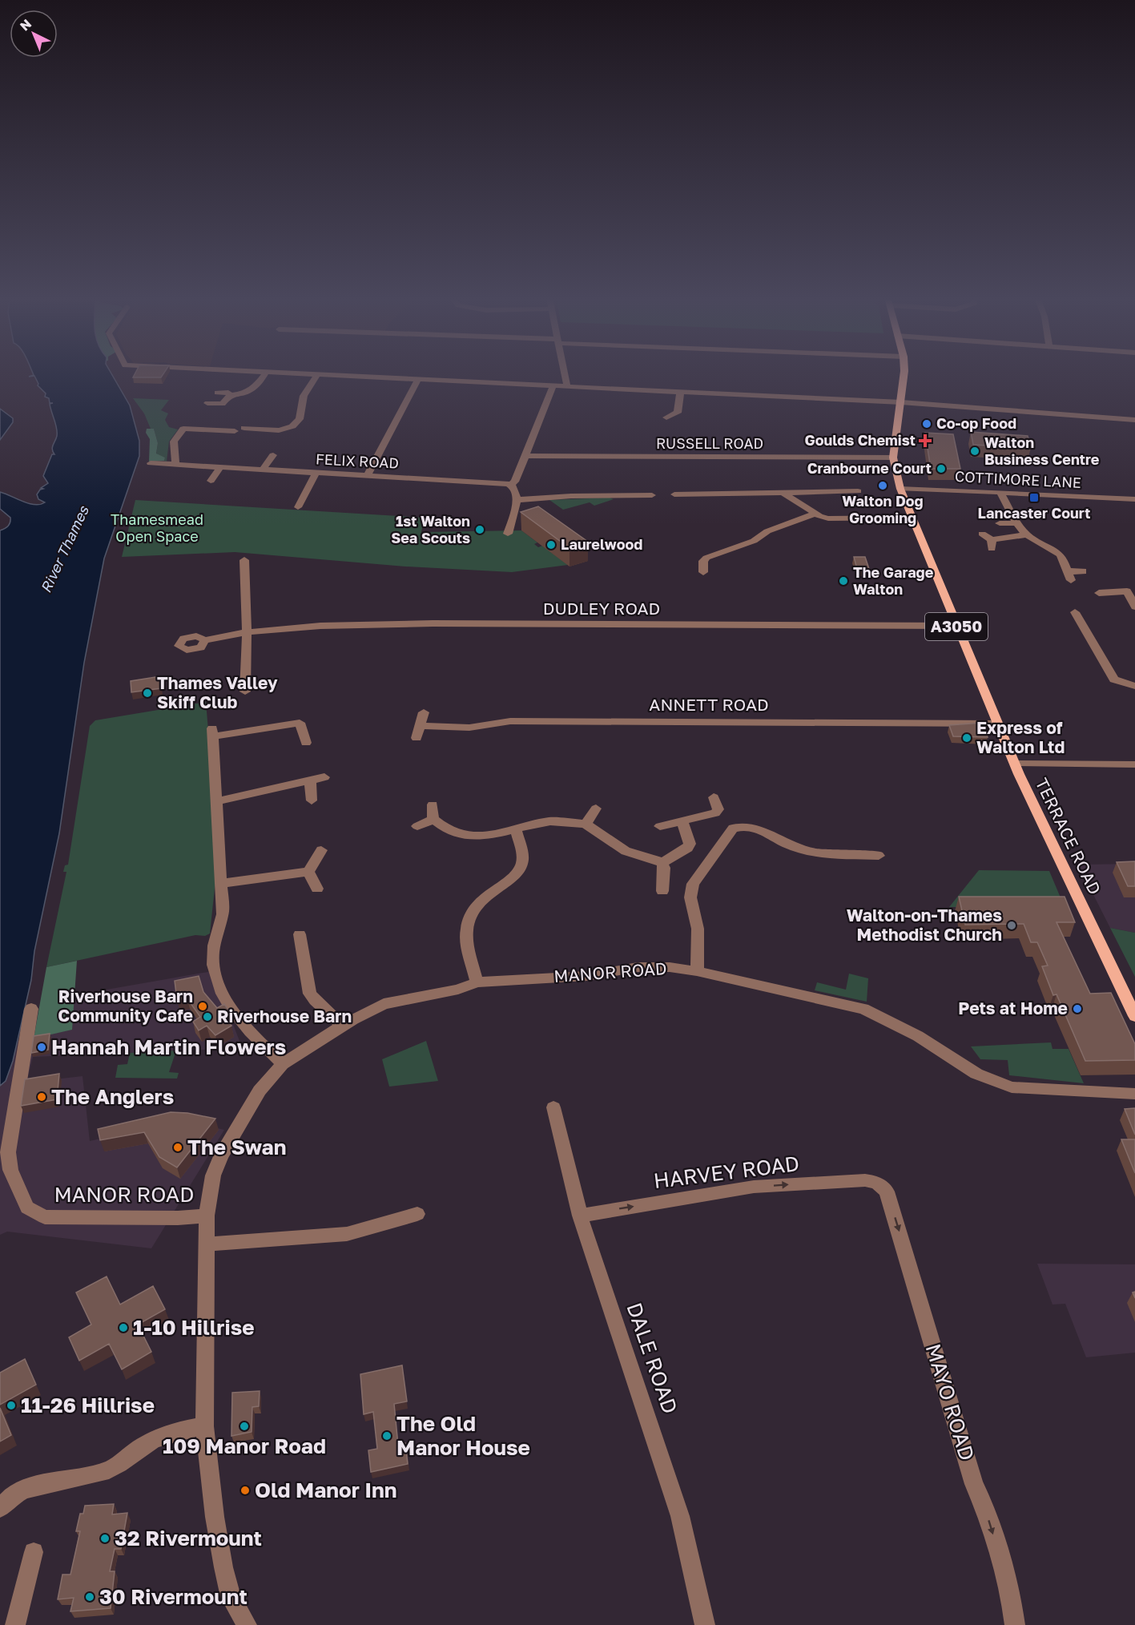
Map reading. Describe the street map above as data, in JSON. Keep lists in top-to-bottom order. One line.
{"streets":{"main road":["A3050","TERRACE ROAD"],"street":["RUSSELL ROAD","FELIX ROAD","COTTIMORE LANE","DUDLEY ROAD","ANNETT ROAD","MANOR ROAD","HARVEY ROAD","DALE ROAD","MAYO ROAD"]},"crossings":[["RUSSELL ROAD","TERRACE ROAD"],["COTTIMORE LANE","TERRACE ROAD"],["DUDLEY ROAD","TERRACE ROAD"],["ANNETT ROAD","TERRACE ROAD"],["HARVEY ROAD","DALE ROAD"],["HARVEY ROAD","MAYO ROAD"]],"one_way":["HARVEY ROAD","MAYO ROAD"],"water":["River Thames"],"parks":["Thamesmead Open Space"],"places":{"other":["Co-op Food","Walton Business Centre","Cranbourne Court","Walton Dog Grooming","1st Walton Sea Scouts","Laurelwood","The Garage Walton","Thames Valley Skiff Club","Express of Walton Ltd","Walton-on-Thames Methodist Church","Riverhouse Barn Community Cafe","Pets at Home","Riverhouse Barn","Hannah Martin Flowers","The Anglers","The Swan","1-10 Hillrise","11-26 Hillrise","109 Manor Road","The Old Manor House","Old Manor Inn","32 Rivermount","30 Rivermount"],"health":["Goulds Chemist"],"transit":["Lancaster Court"]},"north":"top left"}
